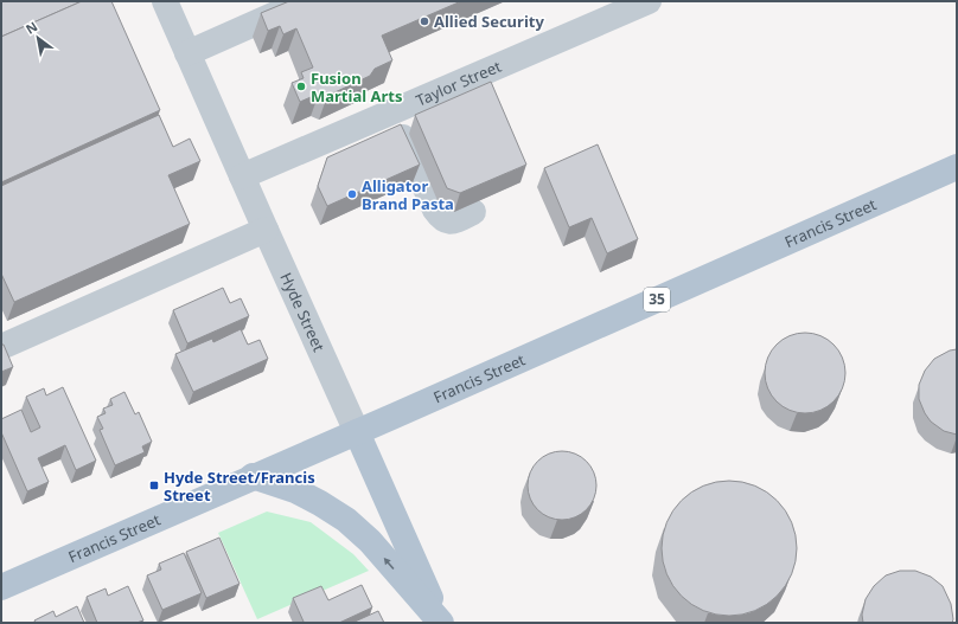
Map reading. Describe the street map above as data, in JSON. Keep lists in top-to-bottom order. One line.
{"streets":{"main road":["Francis Street","35","Hyde Street"],"street":["Taylor Street"]},"crossings":[["Taylor Street","Hyde Street"],["Francis Street","Hyde Street"]],"places":{"other":["Allied Security","Fusion Martial Arts","Alligator Brand Pasta"],"transit":["Hyde Street/Francis Street"]},"north":"top left"}
